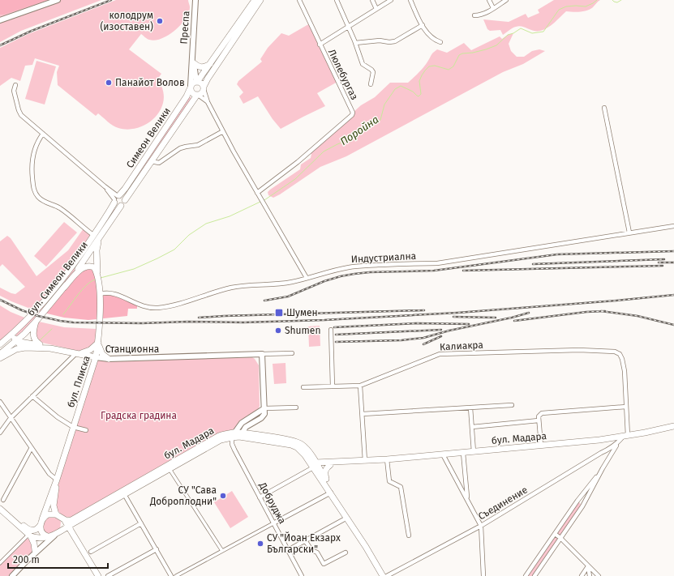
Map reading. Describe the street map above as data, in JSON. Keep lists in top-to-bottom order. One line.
{"streets":{"main road":["Симеон Велики","бул. Симеон Велики","Станционна","бул. Плиска","бул. Мадара"],"street":["Преспа","Люлебургаз","Индустриална","Калиакра","Добруджа","Съединение"]},"crossings":[["Преспа","Симеон Велики"],["Симеон Велики","бул. Симеон Велики"],["Индустриална","бул. Плиска"],["Станционна","бул. Плиска"],["бул. Плиска","бул. Мадара"],["бул. Мадара","Добруджа"],["бул. Мадара","Съединение"]],"water":["Поройна"],"parks":["Градска градина"],"places":{"other":["колодрум (изоставен)","Панайот Волов","Shumen","СУ \"Сава Доброплодни\"","СУ \"Йоан Екзарх Български\""],"transit":["Шумен"]},"scale_bar":"200 m"}
